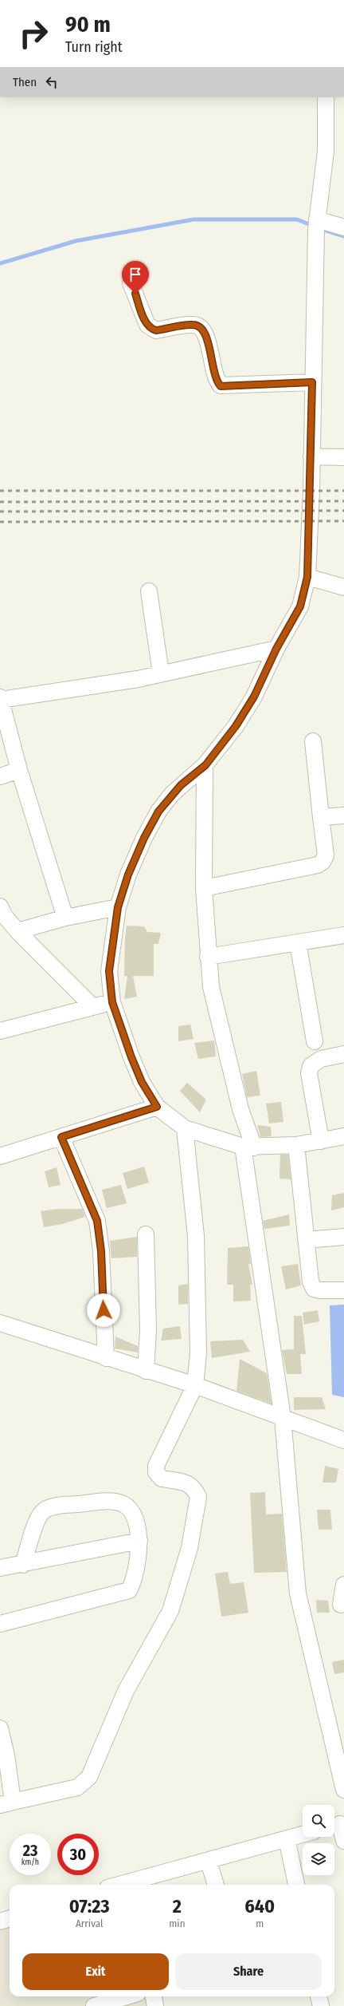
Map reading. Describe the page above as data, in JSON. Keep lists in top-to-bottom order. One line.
{"page":{"turn":["90 m","Turn right"],"then":"Then","speed":"23 km/h","limit":"30","eta":["07:23","Arrival","2","min","640","m"],"buttons":["Exit","Share"]}}
